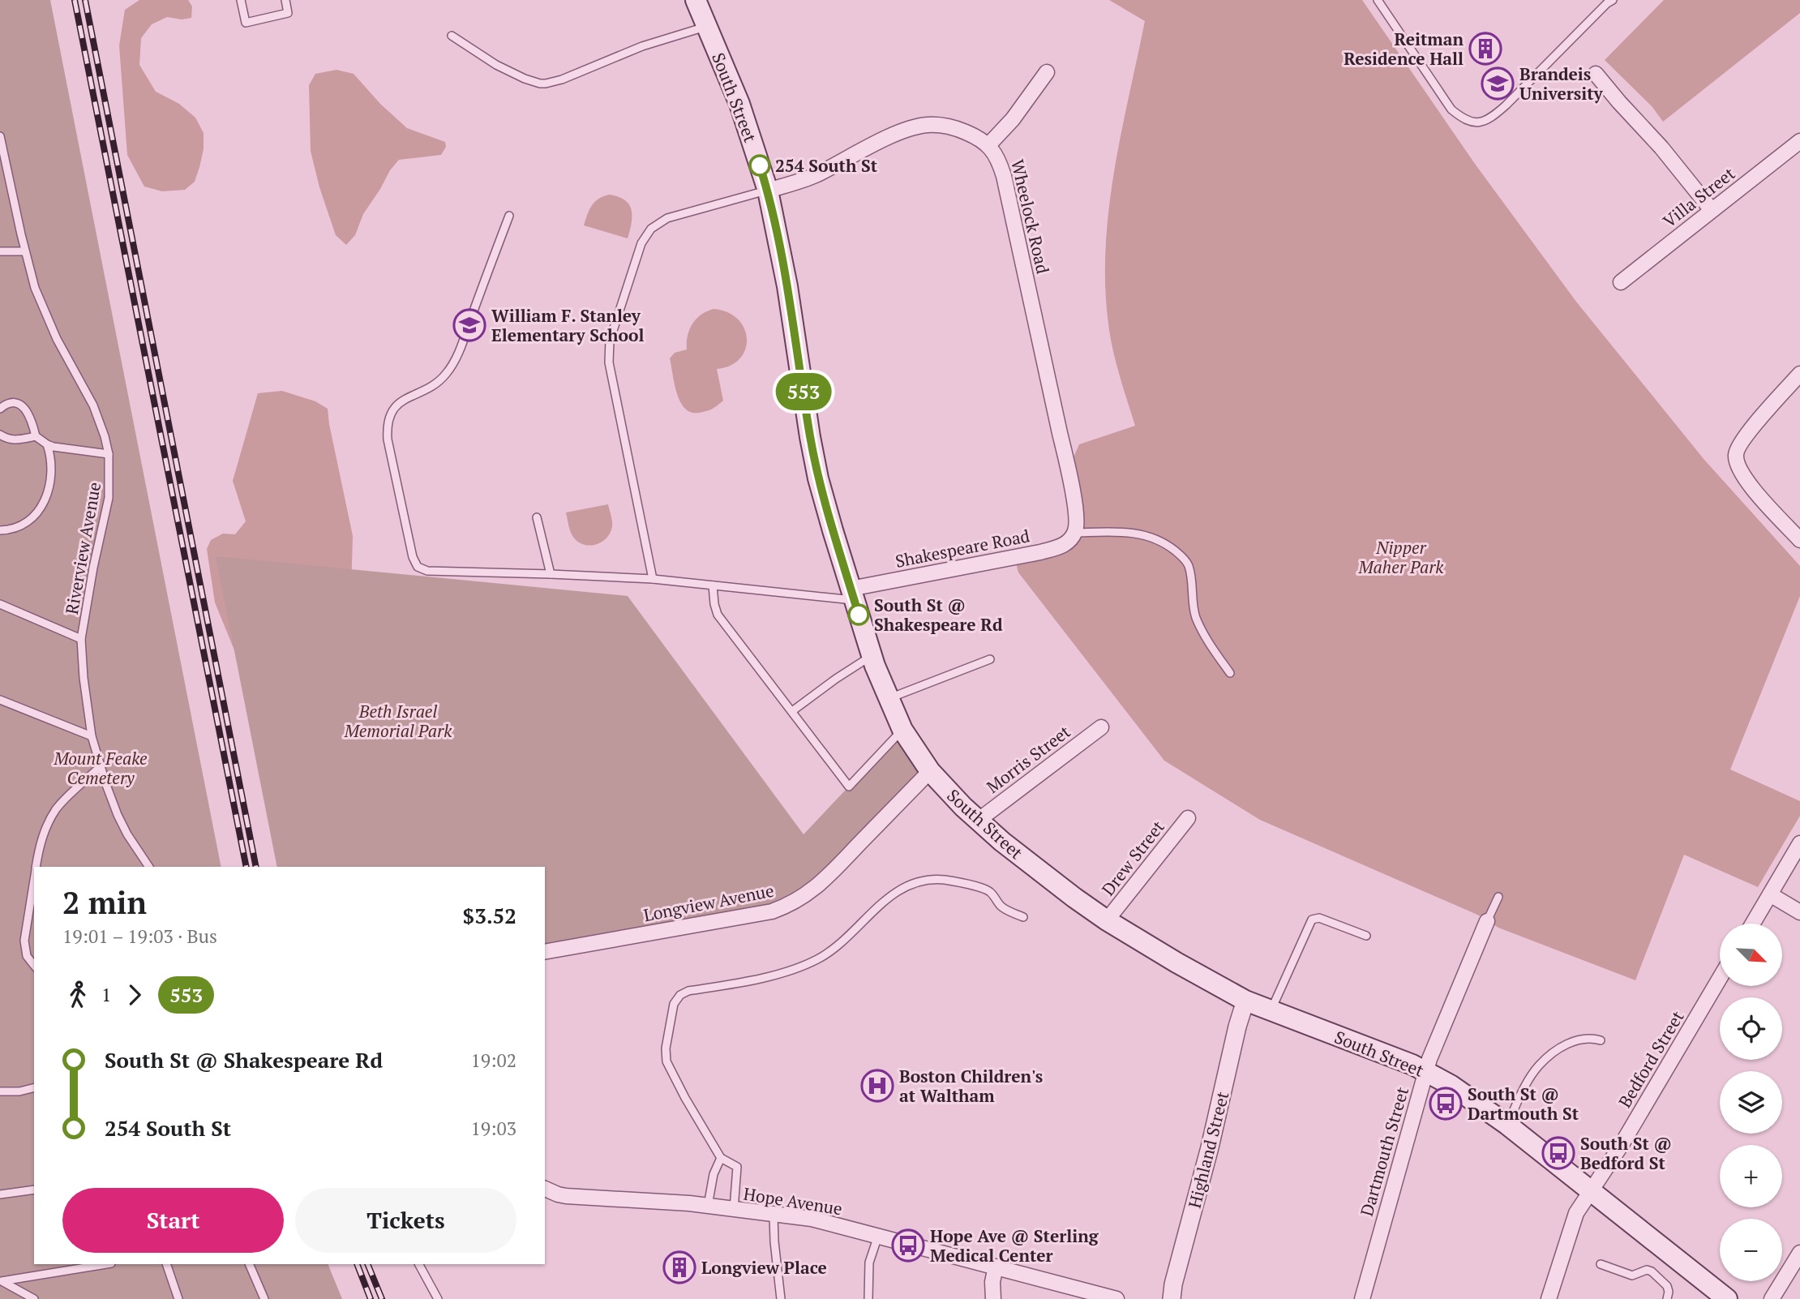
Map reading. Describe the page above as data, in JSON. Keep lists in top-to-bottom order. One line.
{"streets":{"main road":["South Street"],"street":["Villa Street","Wheelock Road","Shakespeare Road","Morris Street","Drew Street","Longview Avenue","Bedford Street","Highland Street","Dartmouth Street","Hope Avenue"],"lane":["Riverview Avenue"]},"crossings":[["South Street","Wheelock Road"],["South Street","Shakespeare Road"],["South Street","Morris Street"],["South Street","Drew Street"],["South Street","Longview Avenue"],["South Street","Bedford Street"],["South Street","Highland Street"],["South Street","Dartmouth Street"],["Wheelock Road","Shakespeare Road"]],"parks":["Nipper Maher Park","Beth Israel Memorial Park","Mount Feake Cemetery"],"places":{"building":["Reitman Residence Hall","Longview Place"],"school or university":["Brandeis University","William F. Stanley Elementary School"],"other":["254 South St","South St @ Shakespeare Rd"],"hospital":["Boston Children's at Waltham"],"bus stop":["South St @ Dartmouth St","South St @ Bedford St","Hope Ave @ Sterling Medical Center"]},"lines":["bus line 553"],"north":"bottom right","page":{"on_map":"553","heading":["2 min","19:01 – 19:03 · Bus","$3.52"],"map_buttons":["+","−"],"legs":["1","553"],"list":[{"name":"South St @ Shakespeare Rd","value":"19:02"},{"name":"254 South St","value":"19:03"}],"buttons":["Start","Tickets"]}}
